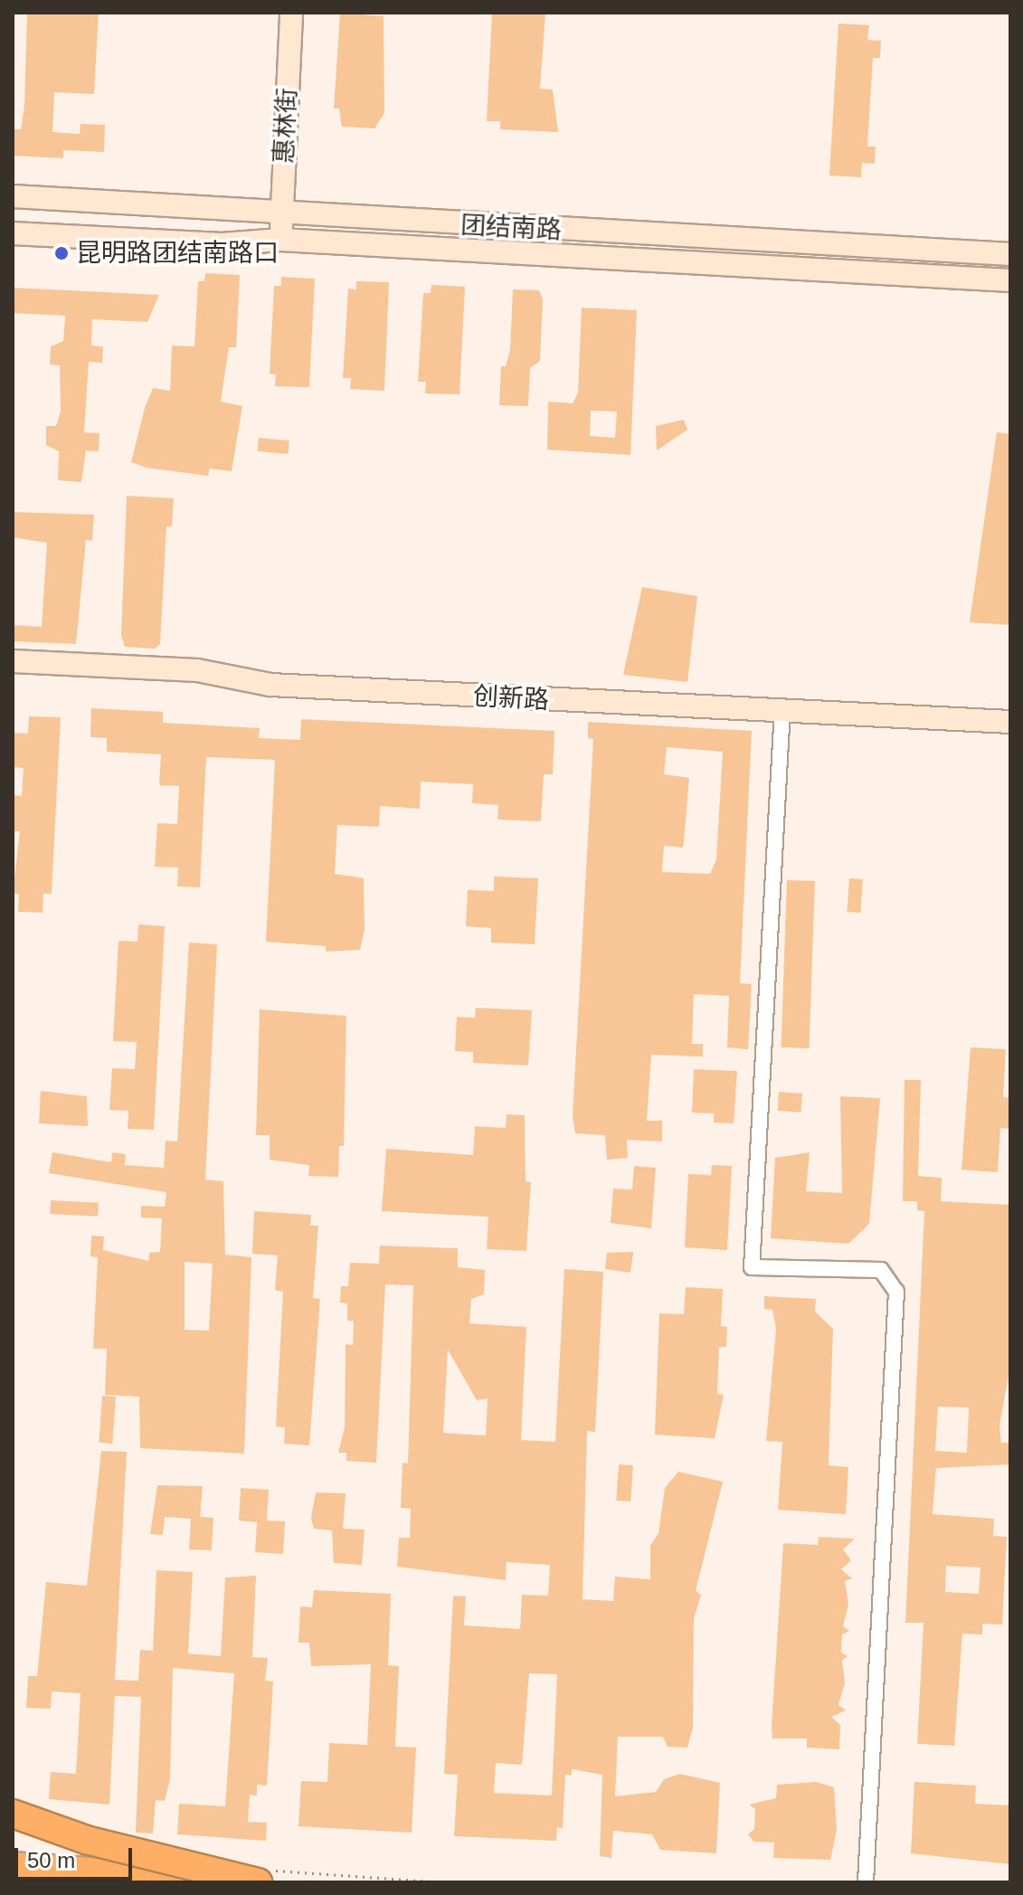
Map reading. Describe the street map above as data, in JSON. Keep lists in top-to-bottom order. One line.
{"streets":{"main road":["惠林街","团结南路","创新路"]},"crossings":[["惠林街","团结南路"]],"places":["昆明路团结南路口"],"scale_bar":"50 m"}
